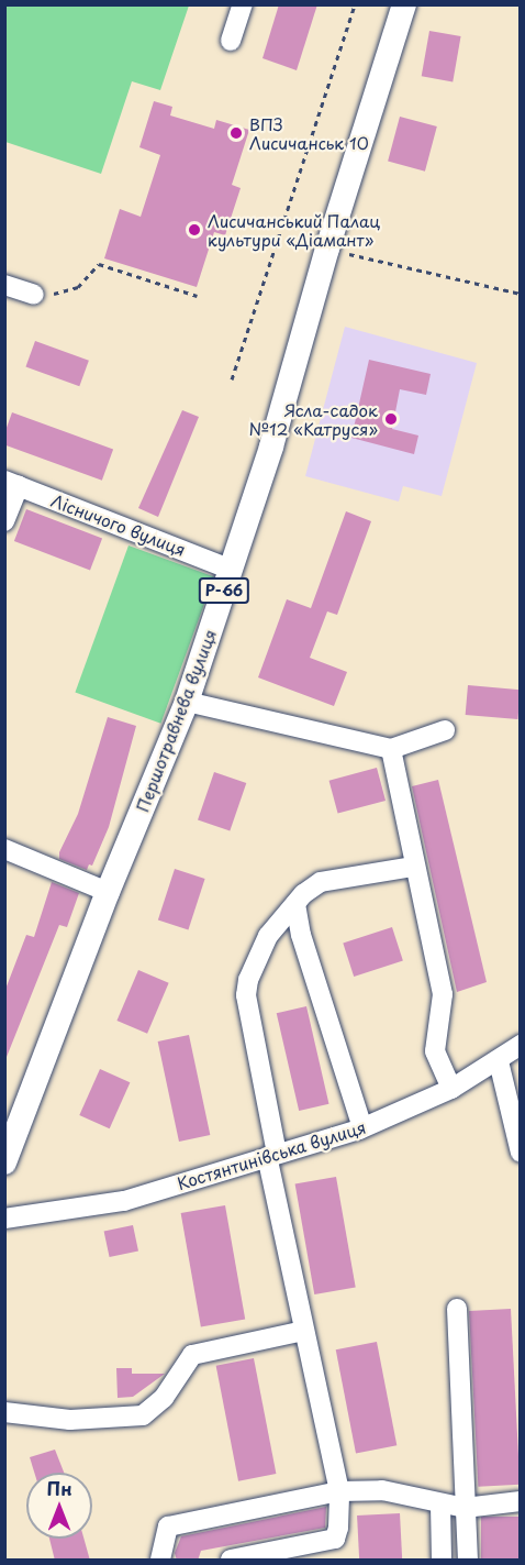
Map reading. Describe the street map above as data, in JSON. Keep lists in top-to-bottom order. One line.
{"streets":{"main road":["Р-66","Першотравнева вулиця"],"street":["Лісничого вулиця","Костянтинівська вулиця"]},"crossings":[["Лісничого вулиця","Першотравнева вулиця"]],"places":["ВПЗ Лисичанськ 10","Лисичанський Палац культури «Діамант»","Ясла-садок №12 «Катруся»"],"north":"top"}
